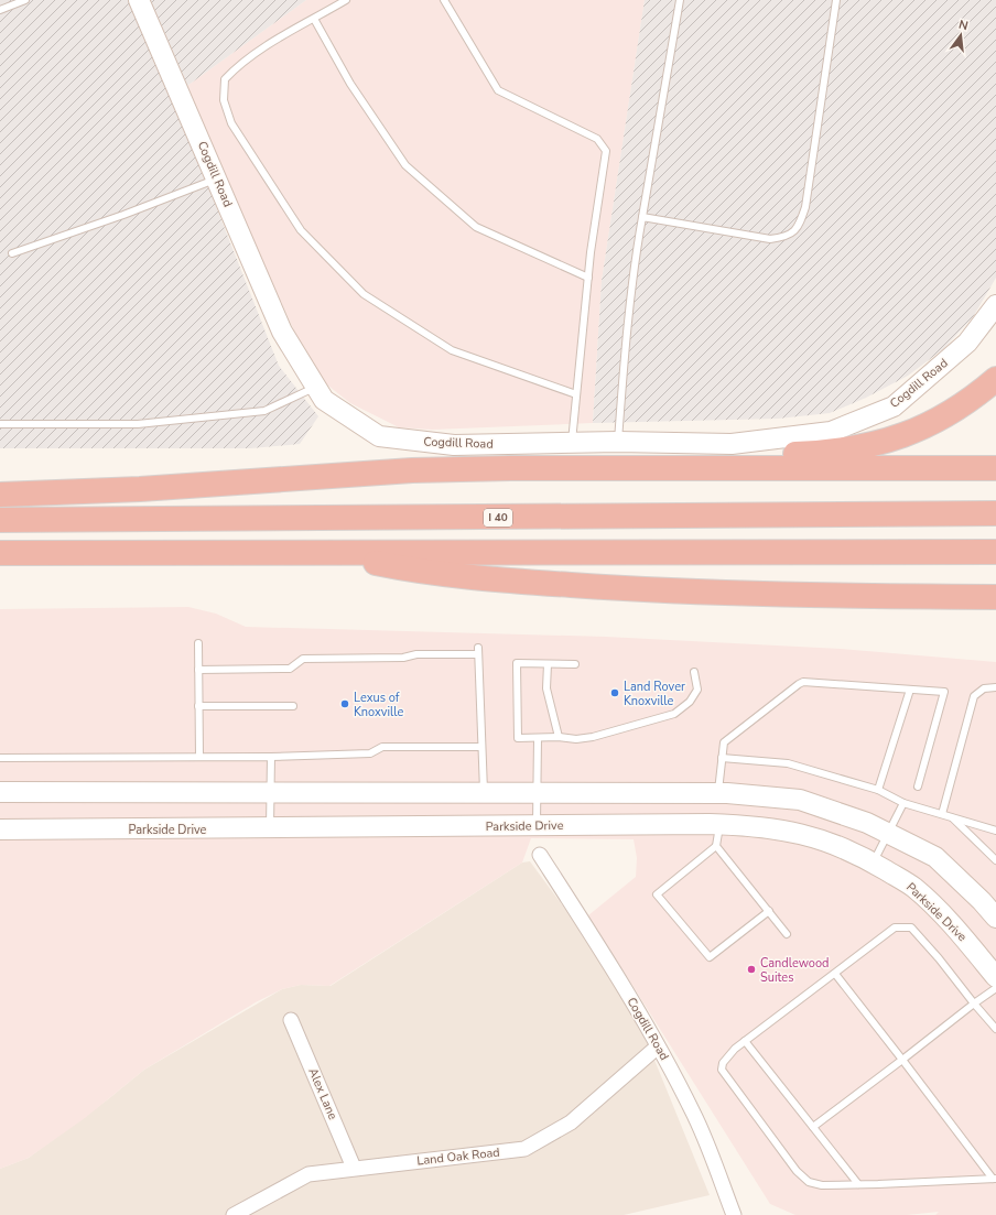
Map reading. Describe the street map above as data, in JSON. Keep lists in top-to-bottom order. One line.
{"streets":{"highway":["I 40"],"street":["Cogdill Road","Parkside Drive","Alex Lane","Land Oak Road"]},"crossings":[["Cogdill Road","Land Oak Road"],["Alex Lane","Land Oak Road"]],"places":["Land Rover Knoxville","Lexus of Knoxville","Candlewood Suites"],"north":"top"}
